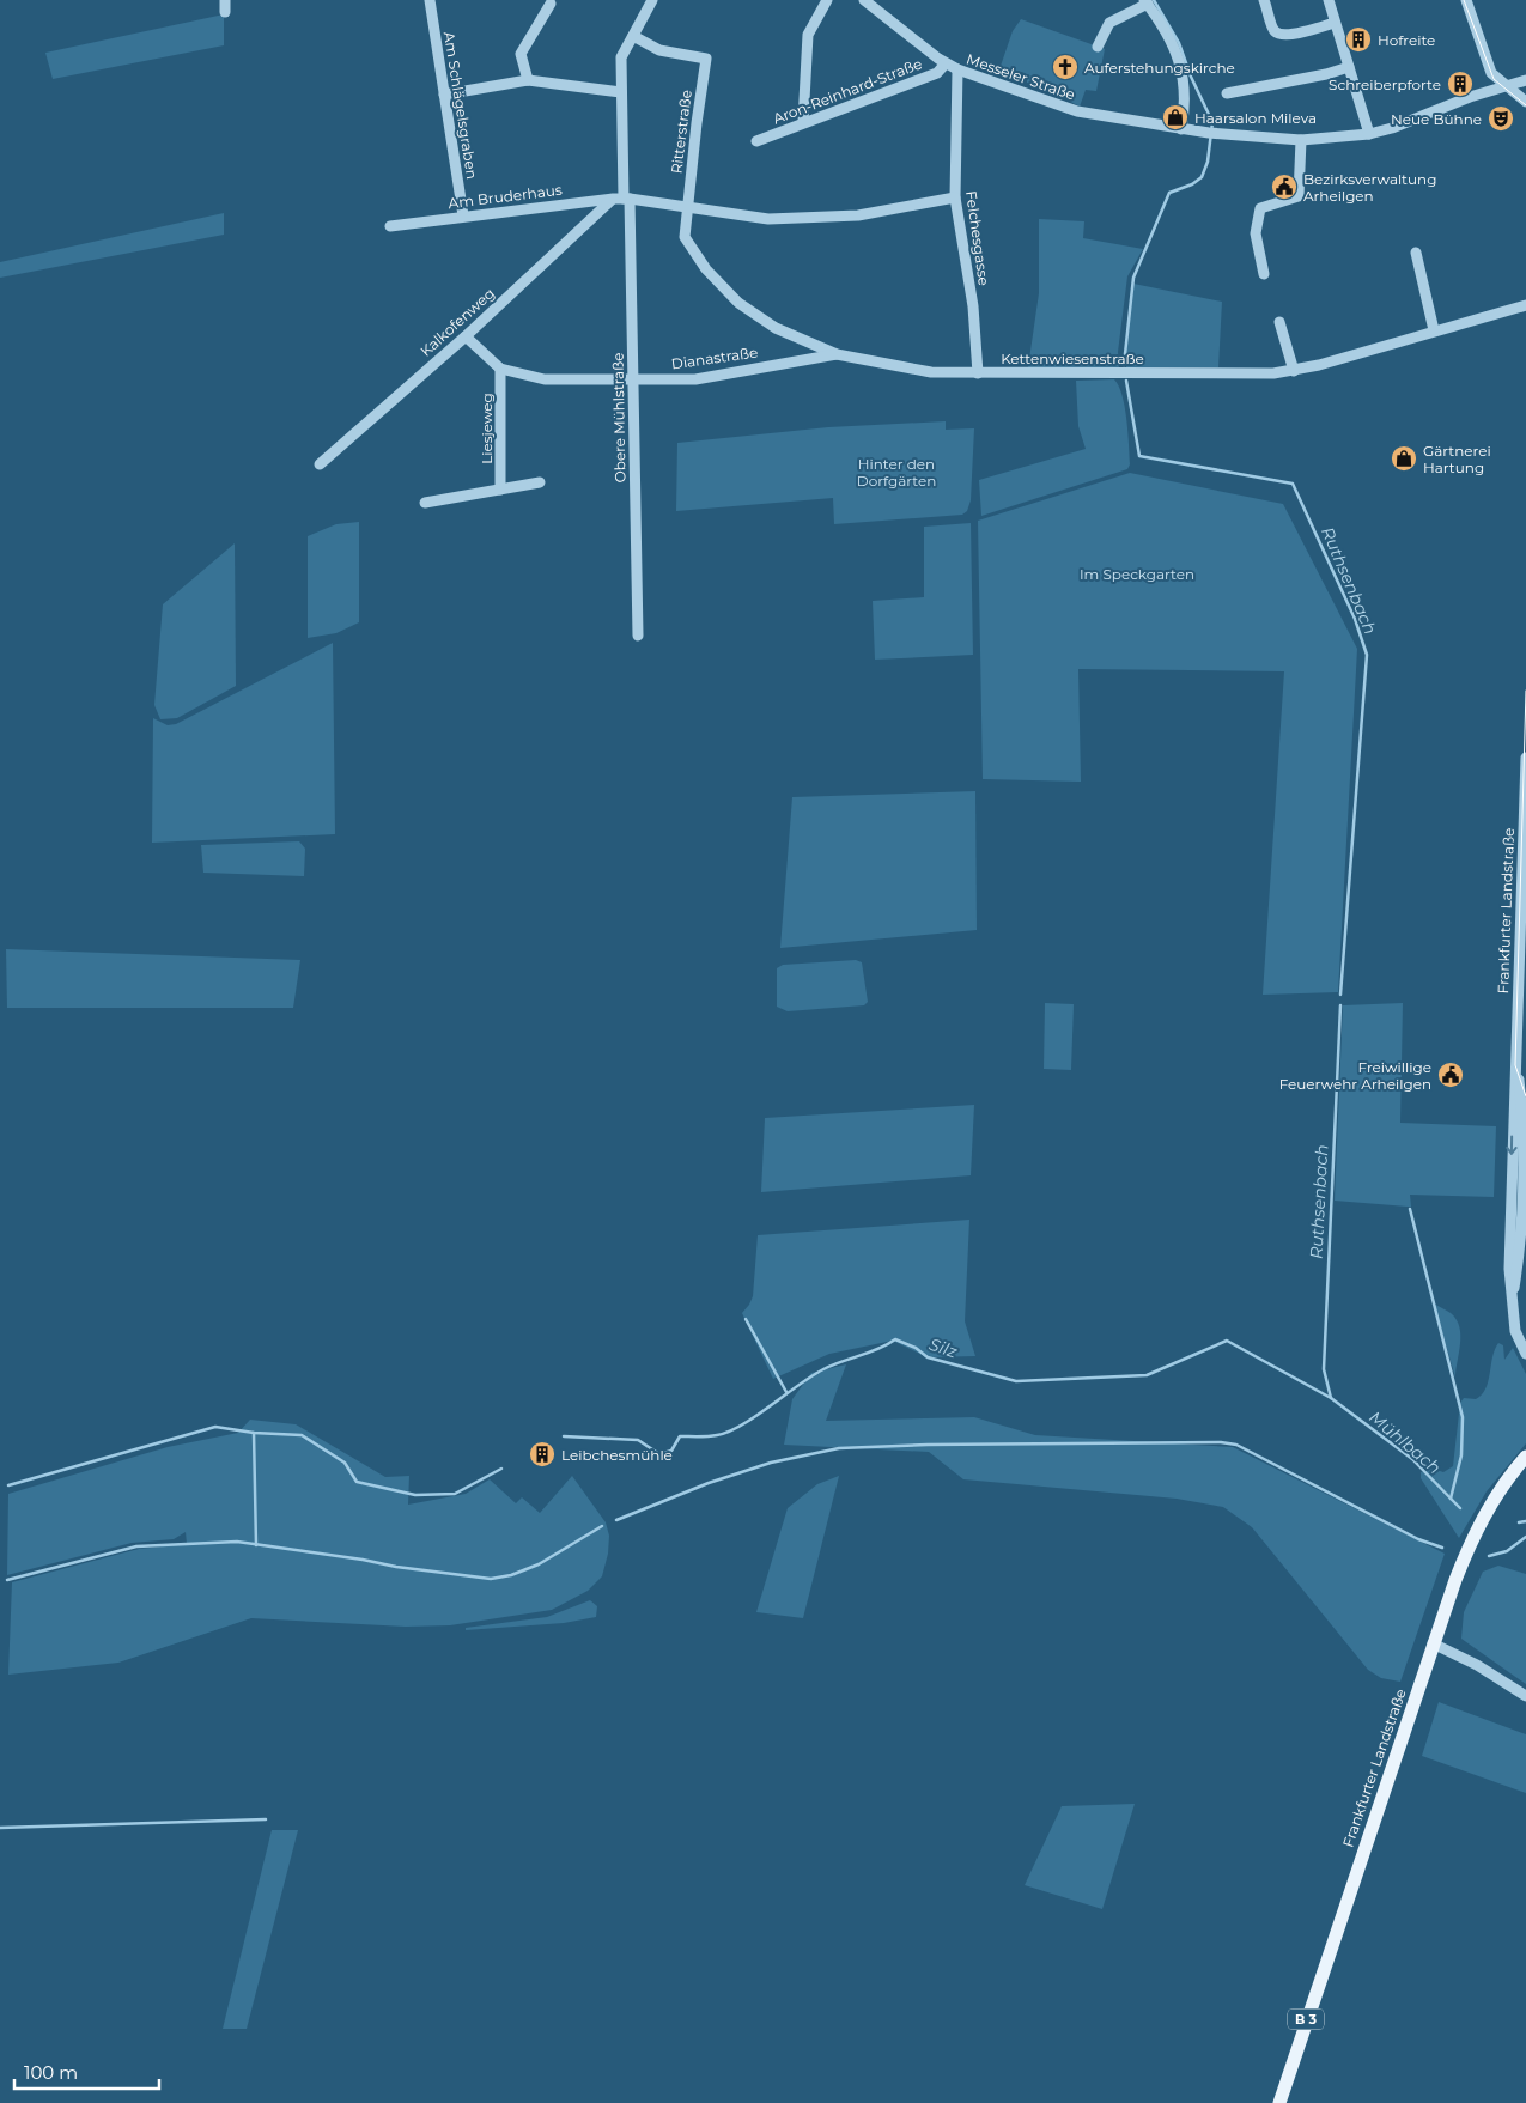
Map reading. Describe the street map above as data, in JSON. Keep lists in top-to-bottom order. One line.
{"streets":{"main road":["Frankfurter Landstraße","B 3"],"street":["Messeler Straße","Aron-Reinhard-Straße","Am Schlägelsgraben","Ritterstraße","Am Bruderhaus","Felchesgasse","Kalkofenweg","Dianastraße","Kettenwiesenstraße","Obere Mühlstraße","Liesjeweg"]},"crossings":[["Messeler Straße","Aron-Reinhard-Straße"],["Messeler Straße","Felchesgasse"],["Am Schlägelsgraben","Am Bruderhaus"],["Ritterstraße","Am Bruderhaus"],["Ritterstraße","Kettenwiesenstraße"],["Ritterstraße","Obere Mühlstraße"],["Am Bruderhaus","Felchesgasse"],["Am Bruderhaus","Kalkofenweg"],["Am Bruderhaus","Kettenwiesenstraße"],["Am Bruderhaus","Obere Mühlstraße"],["Felchesgasse","Kettenwiesenstraße"],["Kalkofenweg","Dianastraße"],["Kalkofenweg","Obere Mühlstraße"],["Dianastraße","Kettenwiesenstraße"],["Dianastraße","Obere Mühlstraße"],["Dianastraße","Liesjeweg"]],"water":["Ruthsenbach","Silz","Mühlbach"],"parks":["Hinter den Dorfgärten","Im Speckgarten"],"places":{"building":["Hofreite","Schreiberpforte","Leibchesmühle"],"church":["Auferstehungskirche"],"shop":["Haarsalon Mileva","Gärtnerei Hartung"],"theatre":["Neue Bühne"],"public building":["Bezirksverwaltung Arheilgen","Freiwillige Feuerwehr Arheilgen"]},"scale_bar":"100 m"}
